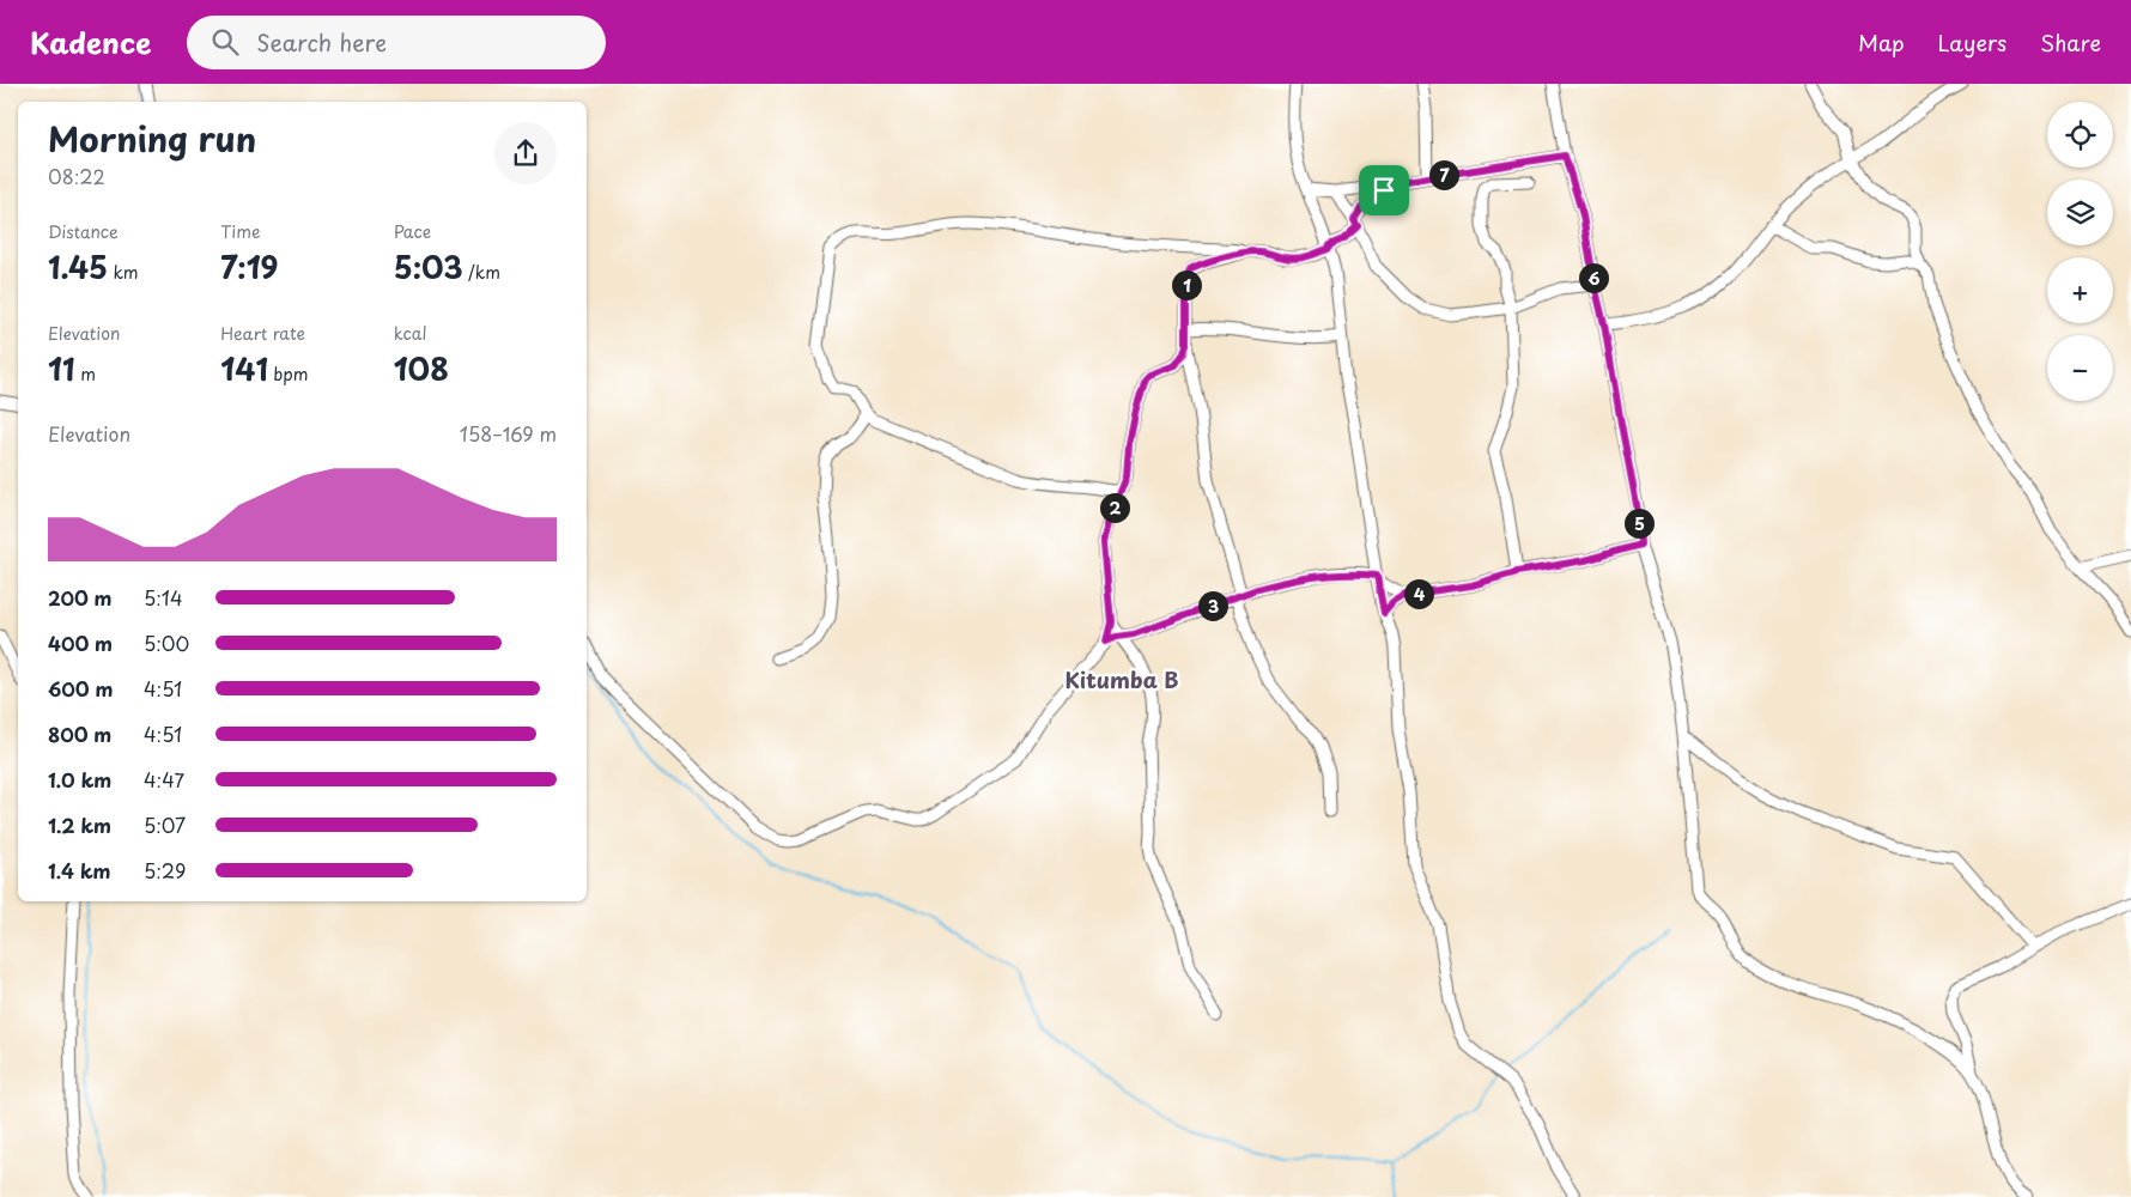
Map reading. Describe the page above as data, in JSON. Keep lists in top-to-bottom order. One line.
{"districts":["Kitumba B"],"page":{"header":"Kadence","search":"Search here","nav":["Map","Layers","Share"],"map_buttons":["+","−"],"heading":["Morning run","08:22"],"pins":["7","6","1","2","5","4","3"],"stats":[["Distance","1.45 km"],["Time","7:19"],["Pace","5:03 /km"],["Elevation","11 m"],["Heart rate","141 bpm"],["kcal","108"]],"chart":["Elevation","158–169 m"],"list":[{"name":"200 m","note":"5:14"},{"name":"400 m","note":"5:00"},{"name":"600 m","note":"4:51"},{"name":"800 m","note":"4:51"},{"name":"1.0 km","note":"4:47"},{"name":"1.2 km","note":"5:07"},{"name":"1.4 km","note":"5:29"}]}}
